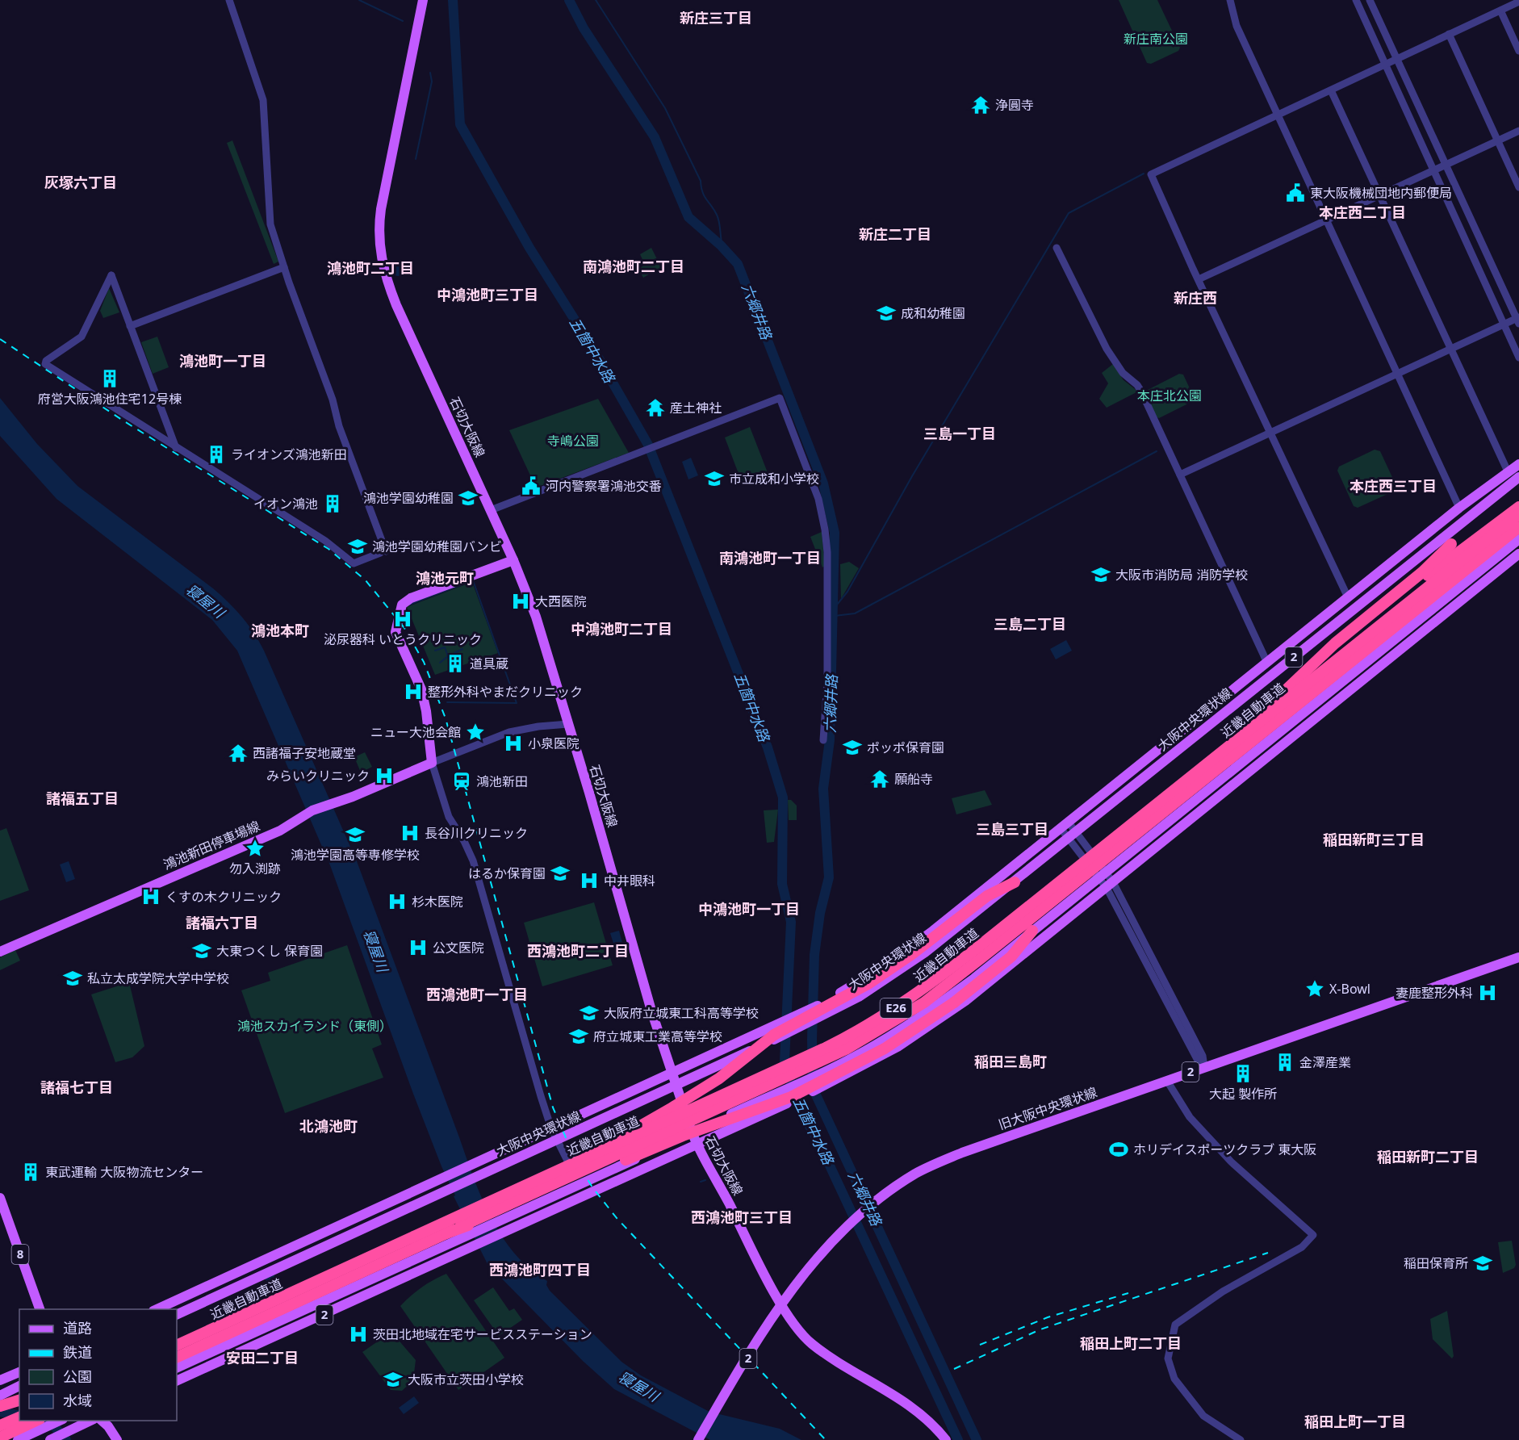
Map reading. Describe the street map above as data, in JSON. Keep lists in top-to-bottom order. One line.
{"streets":{"highway":["近畿自動車道","E26"],"main road":["石切大阪線","2","大阪中央環状線","鴻池新田停車場線","旧大阪中央環状線","8"]},"crossings":[["石切大阪線","2"],["石切大阪線","大阪中央環状線"],["石切大阪線","旧大阪中央環状線"]],"districts":["新庄三丁目","灰塚六丁目","本庄西二丁目","新庄二丁目","南鴻池町二丁目","鴻池町二丁目","中鴻池町三丁目","新庄西","鴻池町一丁目","三島一丁目","本庄西三丁目","南鴻池町一丁目","鴻池元町","三島二丁目","中鴻池町二丁目","鴻池本町","諸福五丁目","三島三丁目","稲田新町三丁目","中鴻池町一丁目","諸福六丁目","西鴻池町二丁目","西鴻池町一丁目","稲田三島町","諸福七丁目","北鴻池町","稲田新町二丁目","西鴻池町三丁目","西鴻池町四丁目","稲田上町二丁目","安田二丁目","稲田上町一丁目"],"water":["六郷井路","五箇中水路","寝屋川"],"parks":["新庄南公園","本庄北公園","寺嶋公園","鴻池スカイランド（東側）"],"places":{"temple":["浄圓寺","産土神社","西諸福子安地蔵堂","願船寺"],"public building":["東大阪機械団地内郵便局","河内警察署鴻池交番"],"school or university":["成和幼稚園","市立成和小学校","鴻池学園幼稚園","鴻池学園幼稚園バンビ","大阪市消防局 消防学校","ポッポ保育園","鴻池学園高等専修学校","はるか保育園","大東つくし 保育園","私立太成学院大学中学校","大阪府立城東工科高等学校","府立城東工業高等学校","稲田保育所","大阪市立茨田小学校"],"building":["府営大阪鴻池住宅12号棟","ライオンズ鴻池新田","イオン鴻池","道具蔵","金澤産業","大起 製作所","東武運輸 大阪物流センター"],"hospital":["大西医院","泌尿器科 いとうクリニック","整形外科やまだクリニック","小泉医院","みらいクリニック","長谷川クリニック","中井眼科","くすの木クリニック","杉木医院","公文医院","妻鹿整形外科","茨田北地域在宅サービスステーション"],"place":["ニュー大池会館","勿入渕跡","X-Bowl"],"station":["鴻池新田"],"sports":["ホリデイスポーツクラブ 東大阪"]},"legend":["道路","鉄道","公園","水域"]}
